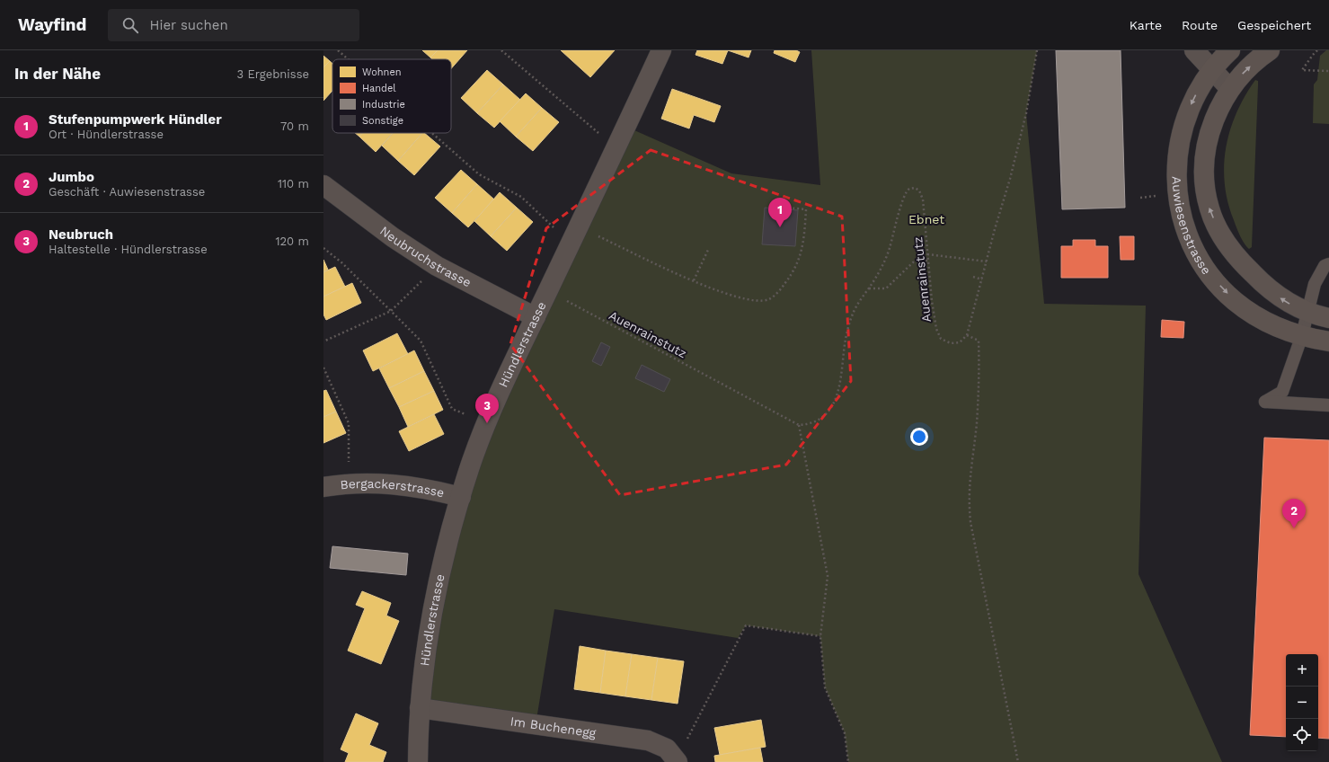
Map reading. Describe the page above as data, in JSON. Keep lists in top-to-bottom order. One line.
{"streets":{"main road":["Auwiesenstrasse"],"street":["Neubruchstrasse","Hündlerstrasse","Bergackerstrasse","Im Buchenegg"],"path":["Auenrainstutz"]},"crossings":[["Neubruchstrasse","Hündlerstrasse"],["Hündlerstrasse","Bergackerstrasse"],["Hündlerstrasse","Im Buchenegg"]],"parks":["Ebnet"],"legend":["Wohnen","Handel","Industrie","Sonstige"],"page":{"header":"Wayfind","search":"Hier suchen","nav":["Karte","Route","Gespeichert"],"heading":["In der Nähe","3 Ergebnisse"],"list":[{"mark":"1","name":"Stufenpumpwerk Hündler","note":"Ort · Hündlerstrasse","value":"70 m"},{"mark":"2","name":"Jumbo","note":"Geschäft · Auwiesenstrasse","value":"110 m"},{"mark":"3","name":"Neubruch","note":"Haltestelle · Hündlerstrasse","value":"120 m"}],"pins":["1","3","2"],"map_buttons":["+","−"]}}
